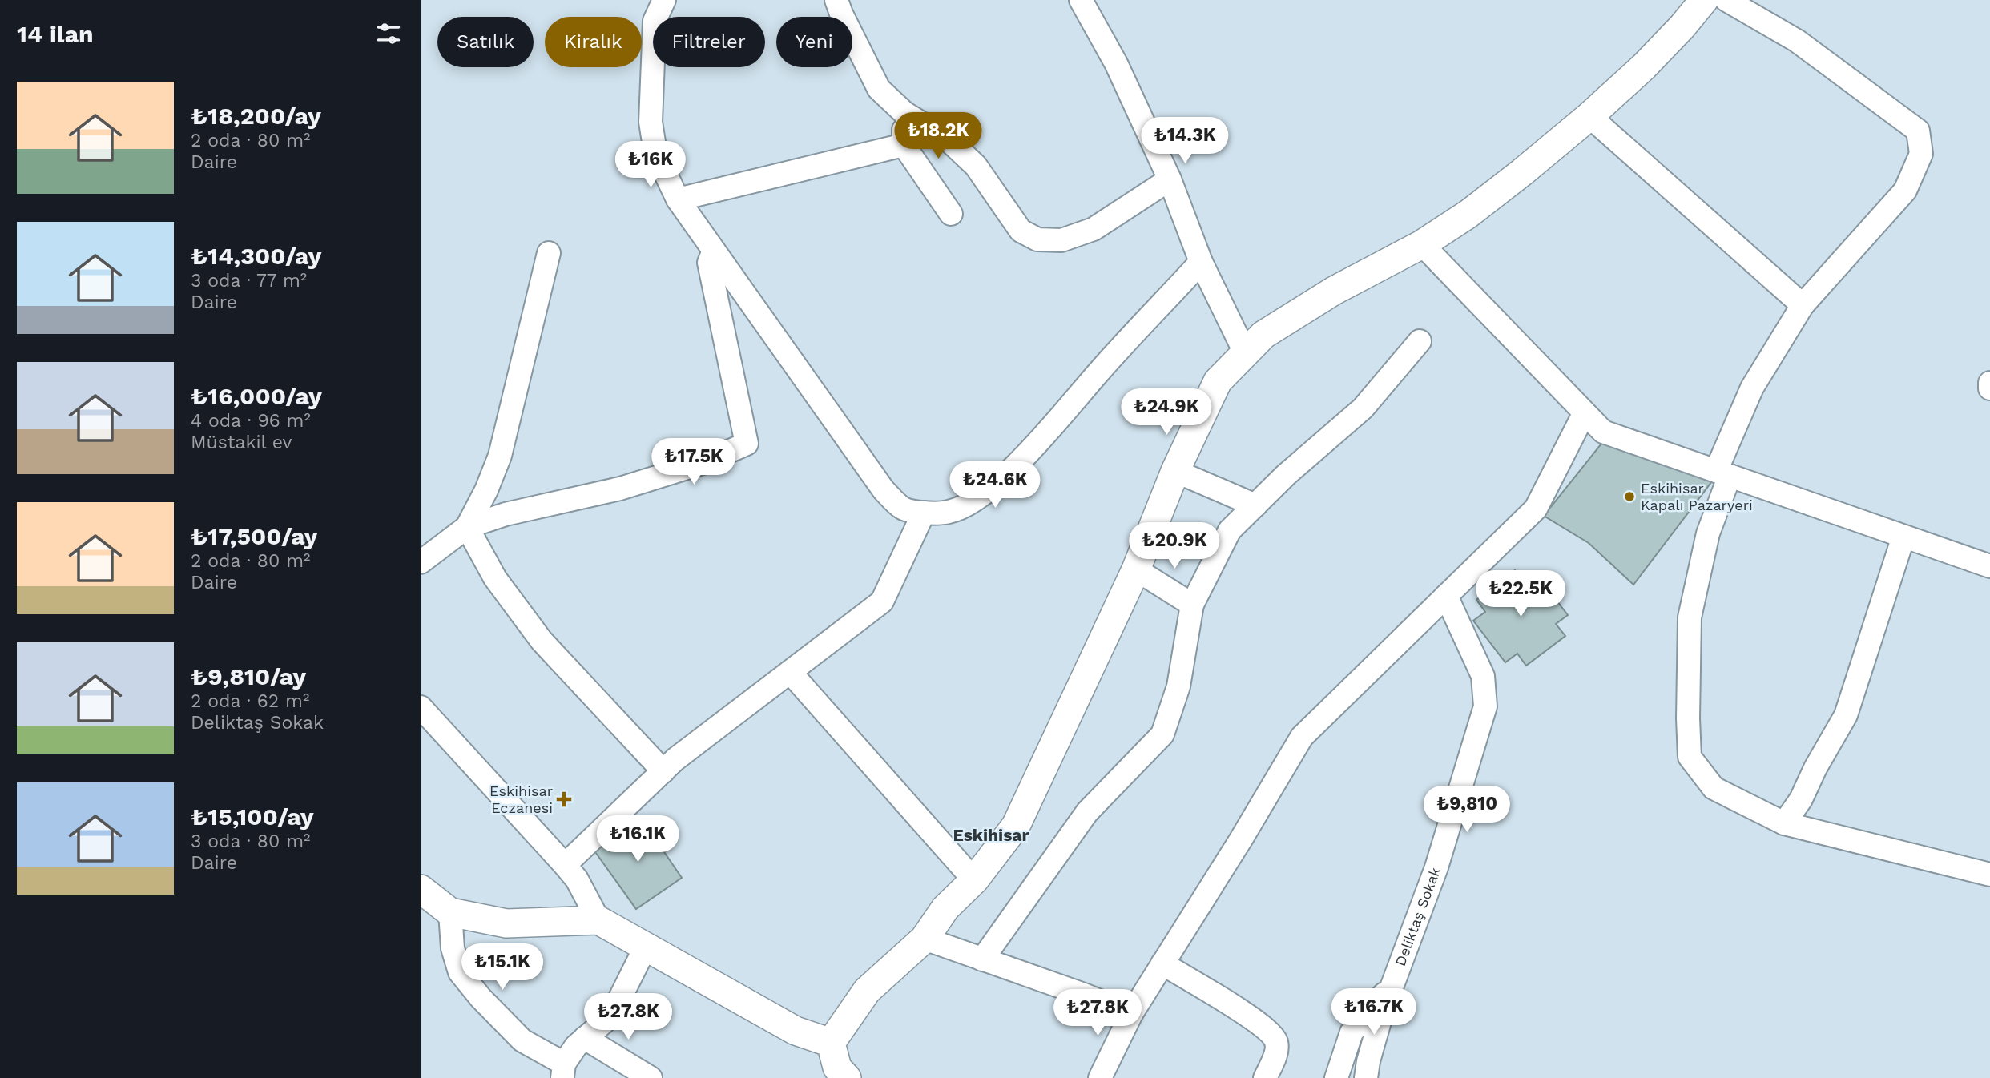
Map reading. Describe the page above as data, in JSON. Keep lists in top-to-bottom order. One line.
{"streets":{"street":["Deliktaş Sokak"]},"districts":["Eskihisar"],"places":{"other":["Eskihisar Kapalı Pazaryeri"],"health":["Eskihisar Eczanesi"]},"page":{"heading":"14 ilan","chip":["Satılık","Kiralık","Filtreler","Yeni"],"list":[{"name":"₺18,200/ay","note":"2 oda · 80 m² · Daire"},{"name":"₺14,300/ay","note":"3 oda · 77 m² · Daire"},{"name":"₺16,000/ay","note":"4 oda · 96 m² · Müstakil ev"},{"name":"₺17,500/ay","note":"2 oda · 80 m² · Daire"},{"name":"₺9,810/ay","note":"2 oda · 62 m² · Deliktaş Sokak"},{"name":"₺15,100/ay","note":"3 oda · 80 m² · Daire"}],"price":["₺18.2K","₺14.3K","₺16K","₺24.9K","₺17.5K","₺24.6K","₺20.9K","₺22.5K","₺9,810","₺16.1K","₺15.1K","₺16.7K","₺27.8K","₺27.8K"]}}
